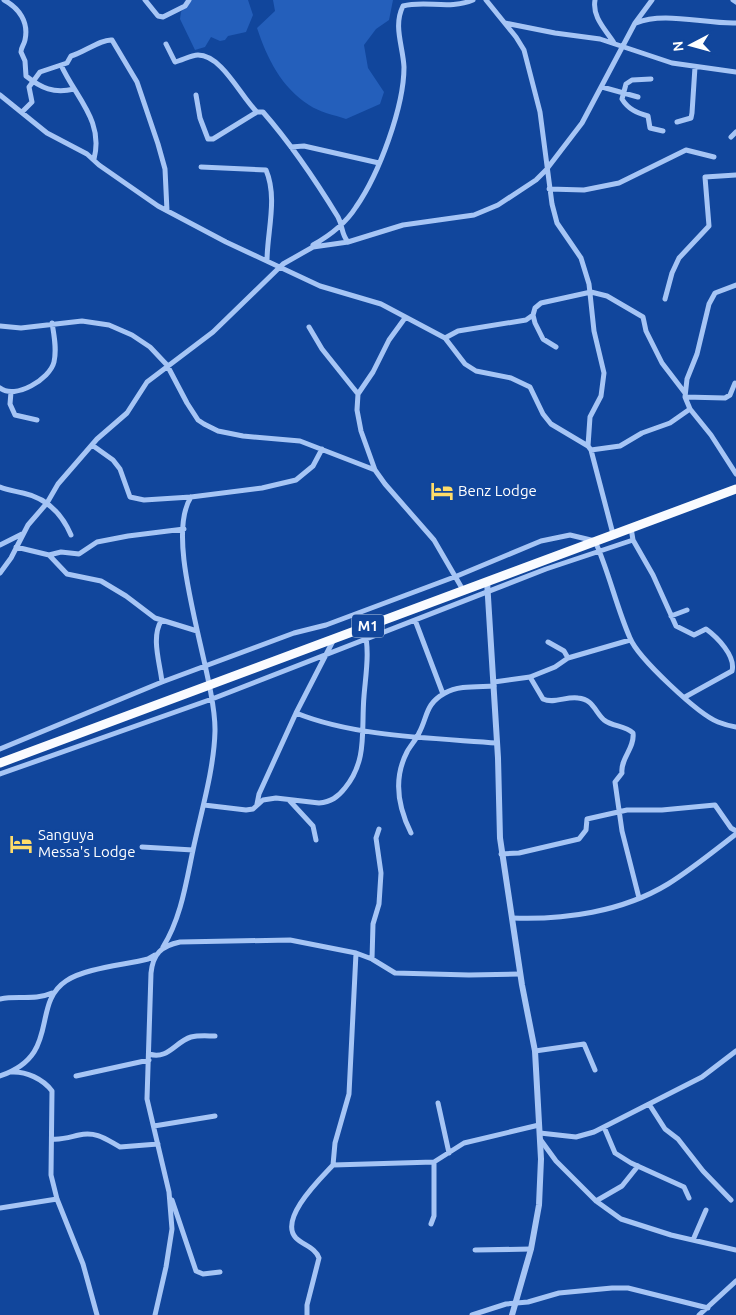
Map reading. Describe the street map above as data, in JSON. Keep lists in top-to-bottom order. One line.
{"streets":{"highway":["M1"]},"places":{"hotel":["Benz Lodge","Sanguya Messa's Lodge"]},"north":"left"}
